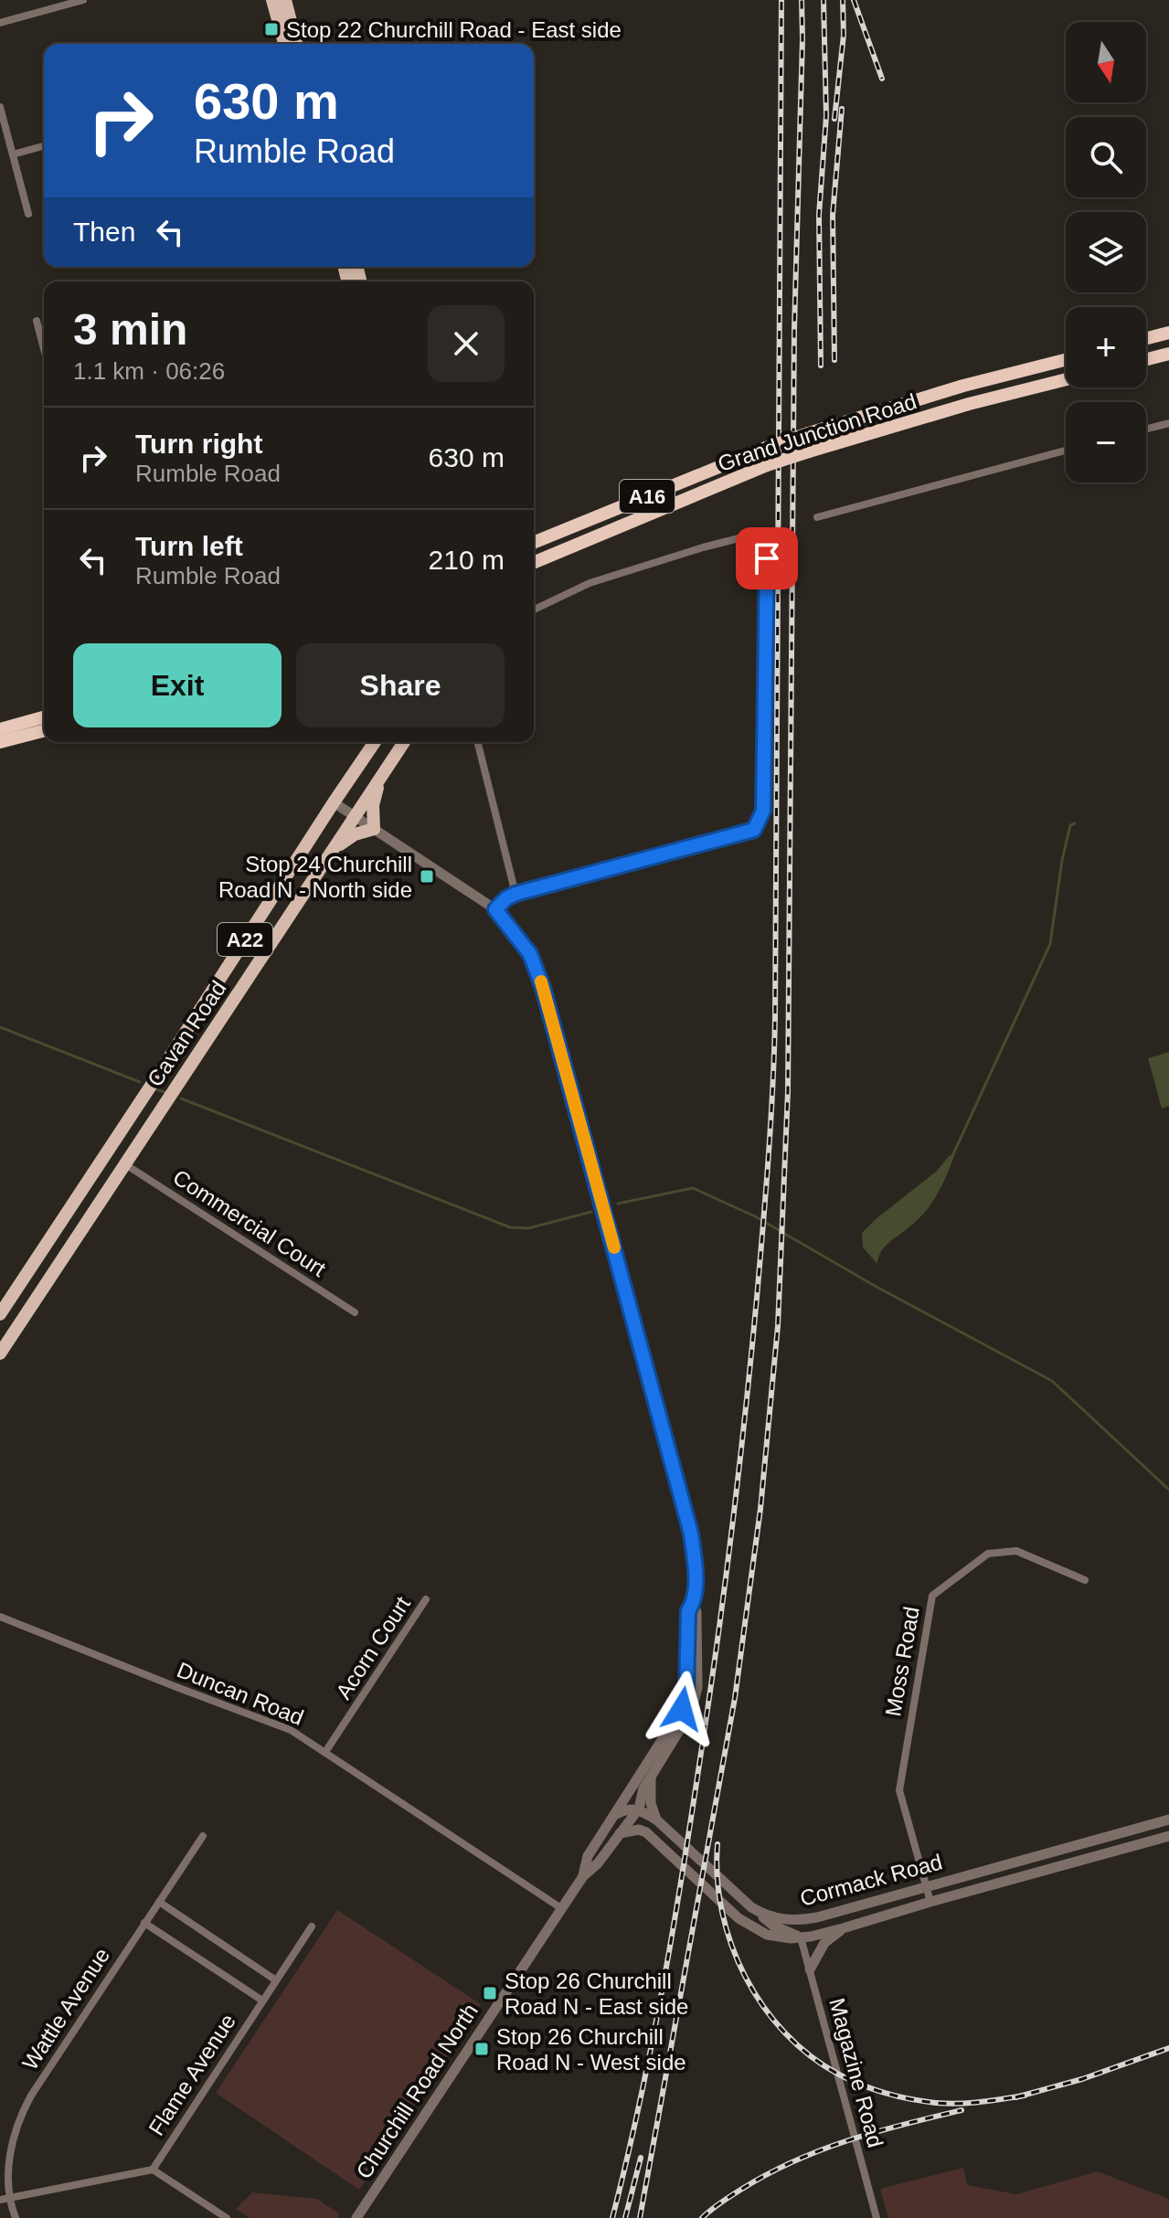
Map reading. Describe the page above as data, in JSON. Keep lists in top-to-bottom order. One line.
{"streets":{"highway":["Grand Junction Road","A16"],"main road":["A22","Cavan Road"],"street":["Commercial Court","Acorn Court","Moss Road","Duncan Road","Cormack Road","Wattle Avenue","Magazine Road","Flame Avenue","Churchill Road North"]},"crossings":[["Cavan Road","Commercial Court"],["Cavan Road","Churchill Road North"],["Acorn Court","Duncan Road"],["Moss Road","Cormack Road"],["Duncan Road","Churchill Road North"],["Cormack Road","Magazine Road"],["Cormack Road","Churchill Road North"]],"places":{"transit":["Stop 22 Churchill Road - East side","Stop 24 Churchill Road N - North side","Stop 26 Churchill Road N - East side","Stop 26 Churchill Road N - West side"]},"north":"bottom","page":{"map_buttons":["+","−"],"turn":["630 m","Rumble Road"],"then":"Then","heading":["3 min","1.1 km · 06:26"],"list":[{"name":"Turn right","note":"Rumble Road","value":"630 m"},{"name":"Turn left","note":"Rumble Road","value":"210 m"}],"buttons":["Exit","Share"]}}
